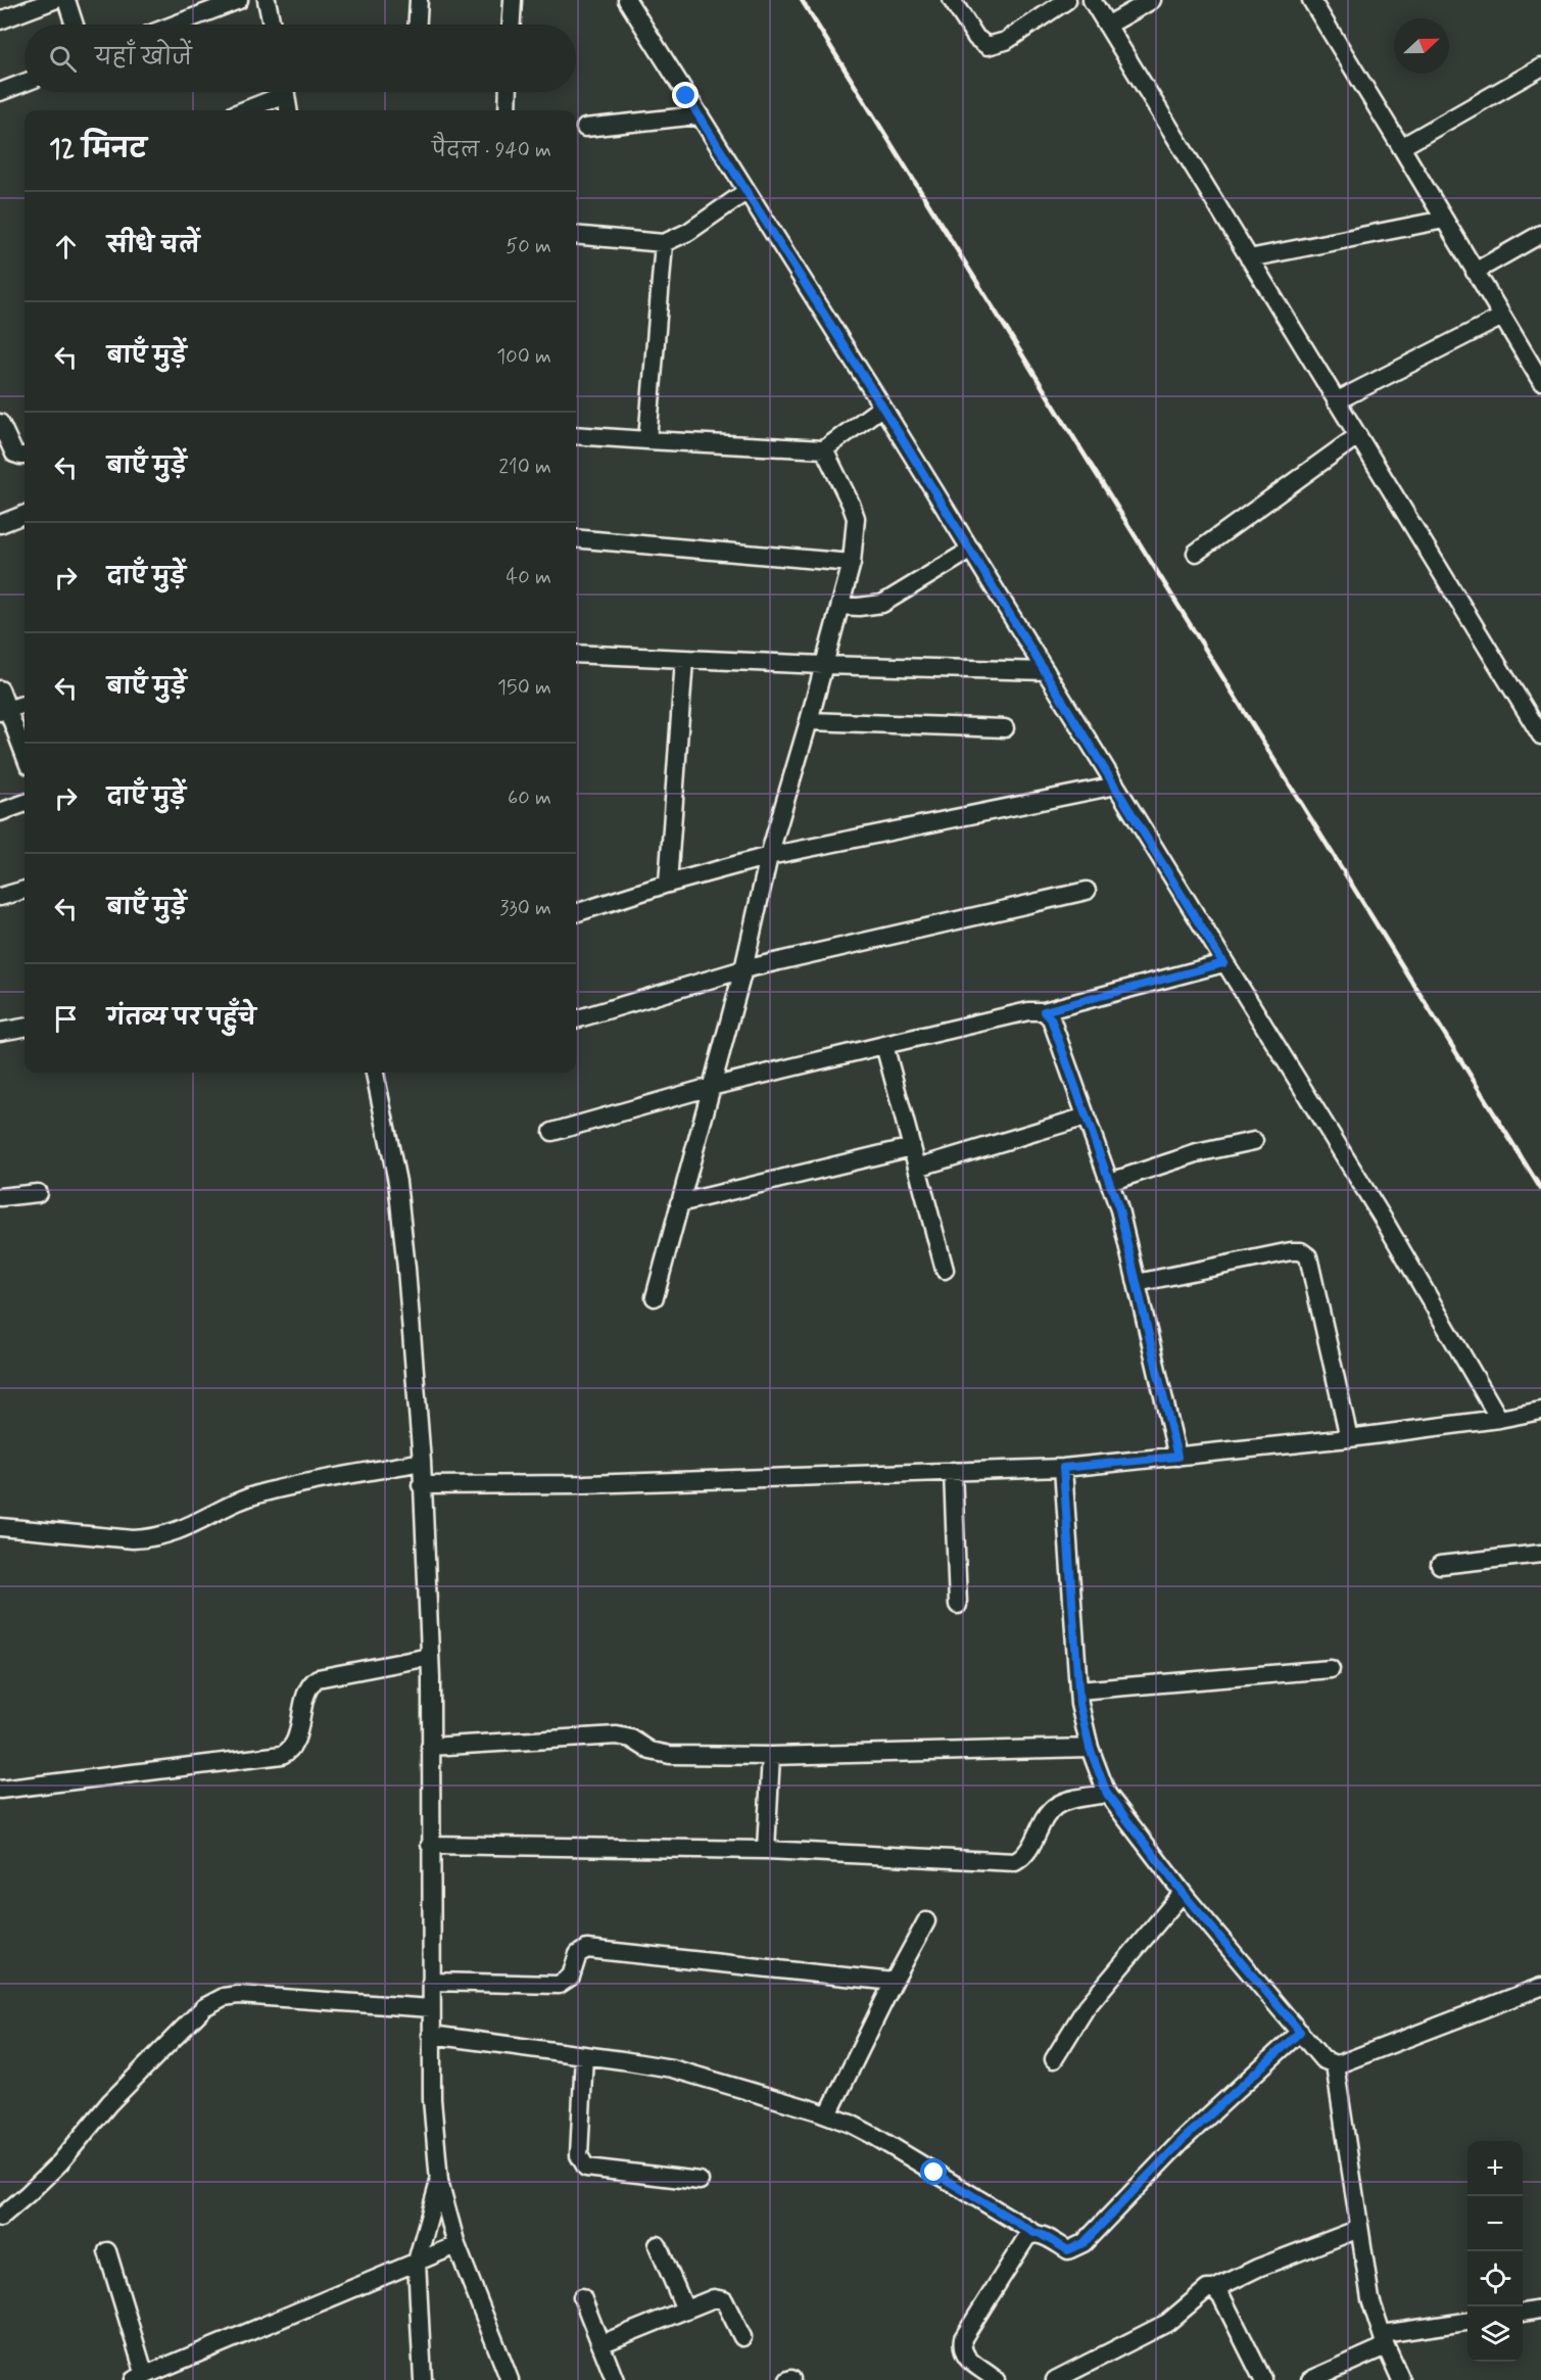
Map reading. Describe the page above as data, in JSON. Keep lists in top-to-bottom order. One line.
{"north":"right","page":{"search":"यहाँ खोजें","heading":["12 मिनट","पैदल · 940 m"],"list":[["सीधे चलें","50 m"],["बाएँ मुड़ें","100 m"],["बाएँ मुड़ें","210 m"],["दाएँ मुड़ें","40 m"],["बाएँ मुड़ें","150 m"],["दाएँ मुड़ें","60 m"],["बाएँ मुड़ें","330 m"],"गंतव्य पर पहुँचे"],"map_buttons":["+","−"]}}
